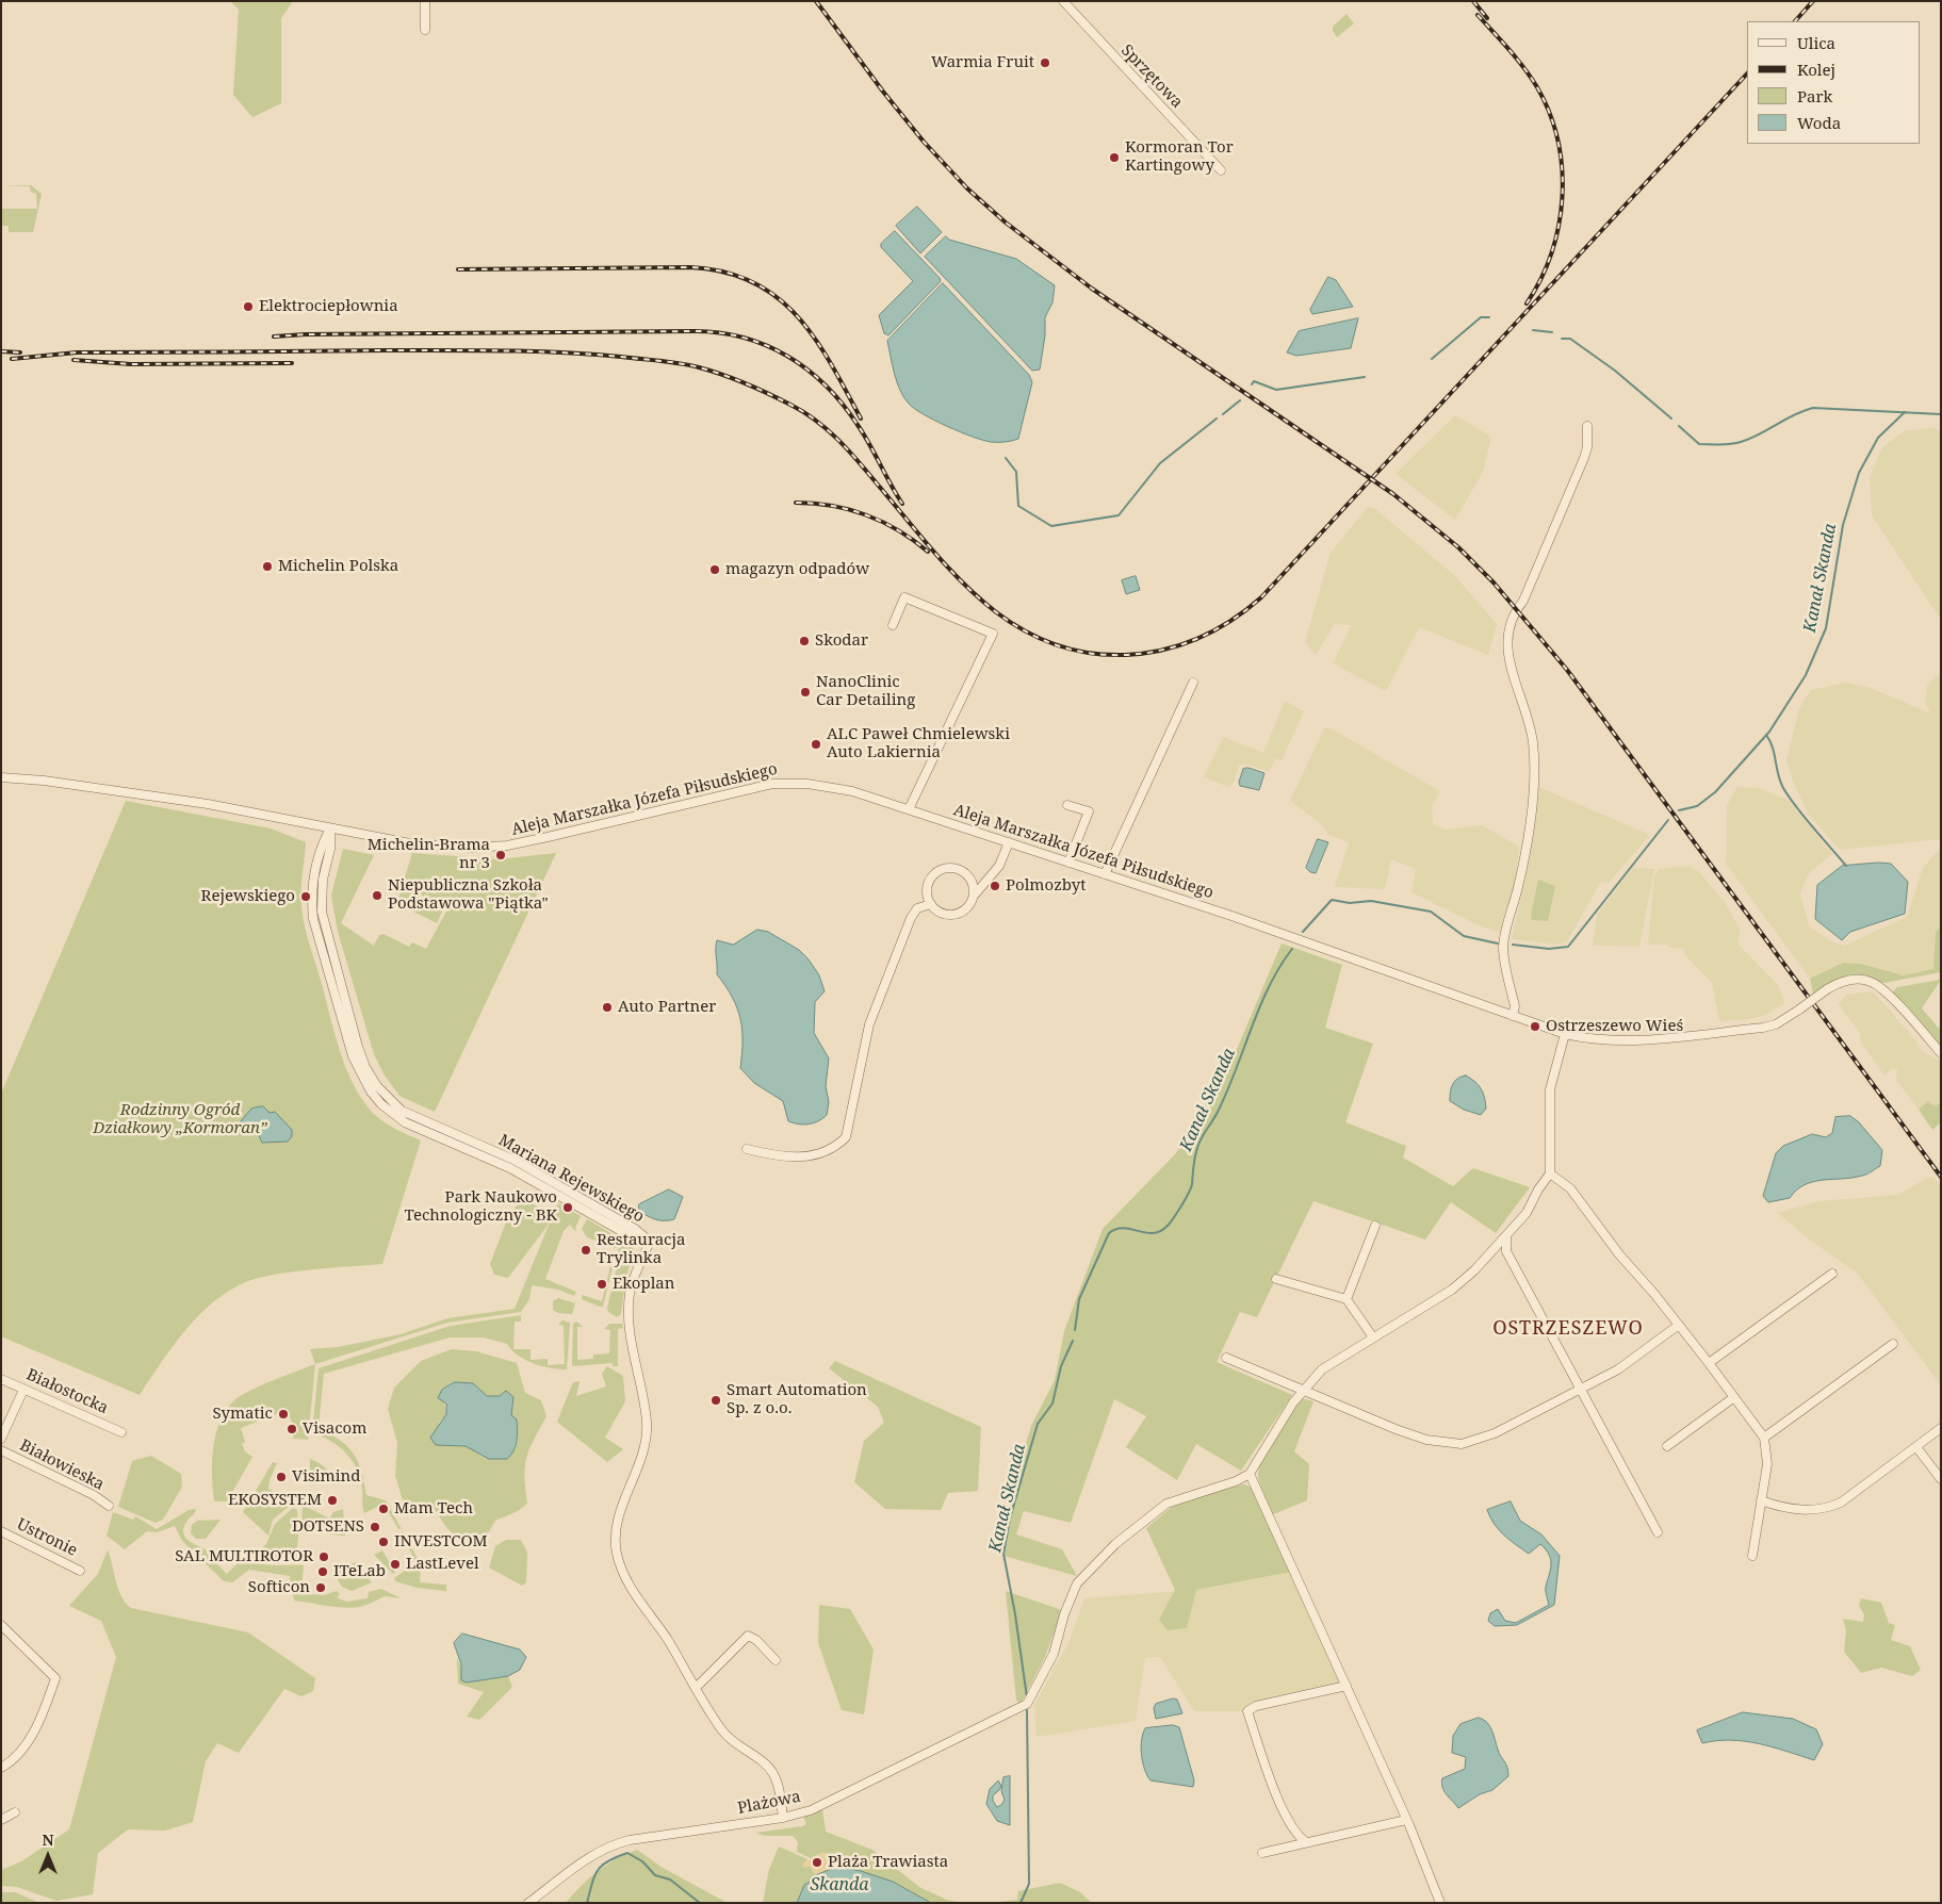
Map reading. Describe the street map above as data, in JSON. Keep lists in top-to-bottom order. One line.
{"streets":{"street":["Sprzętowa","Aleja Marszałka Józefa Piłsudskiego","Mariana Rejewskiego","Białostocka","Białowieska","Ustronie","Plażowa"]},"crossings":[["Aleja Marszałka Józefa Piłsudskiego","Mariana Rejewskiego"]],"districts":["OSTRZESZEWO"],"water":["Kanał Skanda","Skanda"],"parks":["Rodzinny Ogród Działkowy „Kormoran”"],"places":["Warmia Fruit","Kormoran Tor Kartingowy","Elektrociepłownia","Michelin Polska","magazyn odpadów","Skodar","NanoClinic Car Detailing","ALC Paweł Chmielewski Auto Lakiernia","Michelin-Brama nr 3","Polmozbyt","Niepubliczna Szkoła Podstawowa \"Piątka\"","Rejewskiego","Auto Partner","Ostrzeszewo Wieś","Park Naukowo Technologiczny - BK","Restauracja Trylinka","Ekoplan","Smart Automation Sp. z o.o.","Symatic","Visacom","Visimind","EKOSYSTEM","Mam Tech","DOTSENS","INVESTCOM","SAL MULTIROTOR","LastLevel","ITeLab","Softicon","Plaża Trawiasta"],"legend":["Ulica","Kolej","Park","Woda"],"north":"top"}
